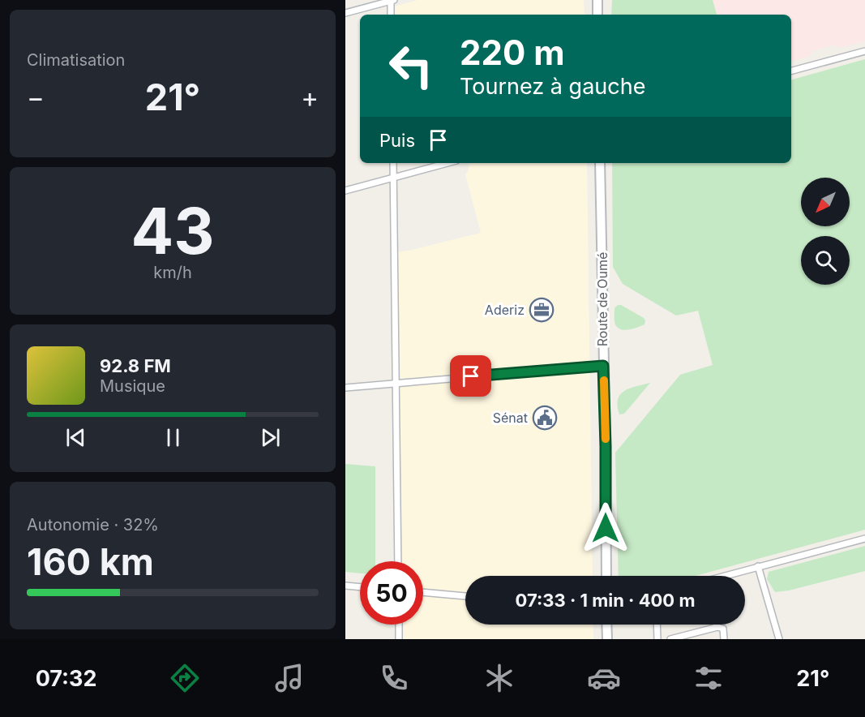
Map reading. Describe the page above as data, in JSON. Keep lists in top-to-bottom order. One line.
{"streets":{"main road":["Route de Oumé"]},"places":{"office":["Aderiz"],"public building":["Sénat"]},"north":"bottom left","page":{"tile":["Climatisation",["43","km/h"],["Autonomie · 32%","160 km"]],"turn":["220 m","Tournez à gauche"],"heat":["−","21°","+"],"then":"Puis","song":["92.8 FM","Musique"],"limit":"50","trip":"07:33 · 1 min · 400 m","tabs":["07:32","21°"]}}
